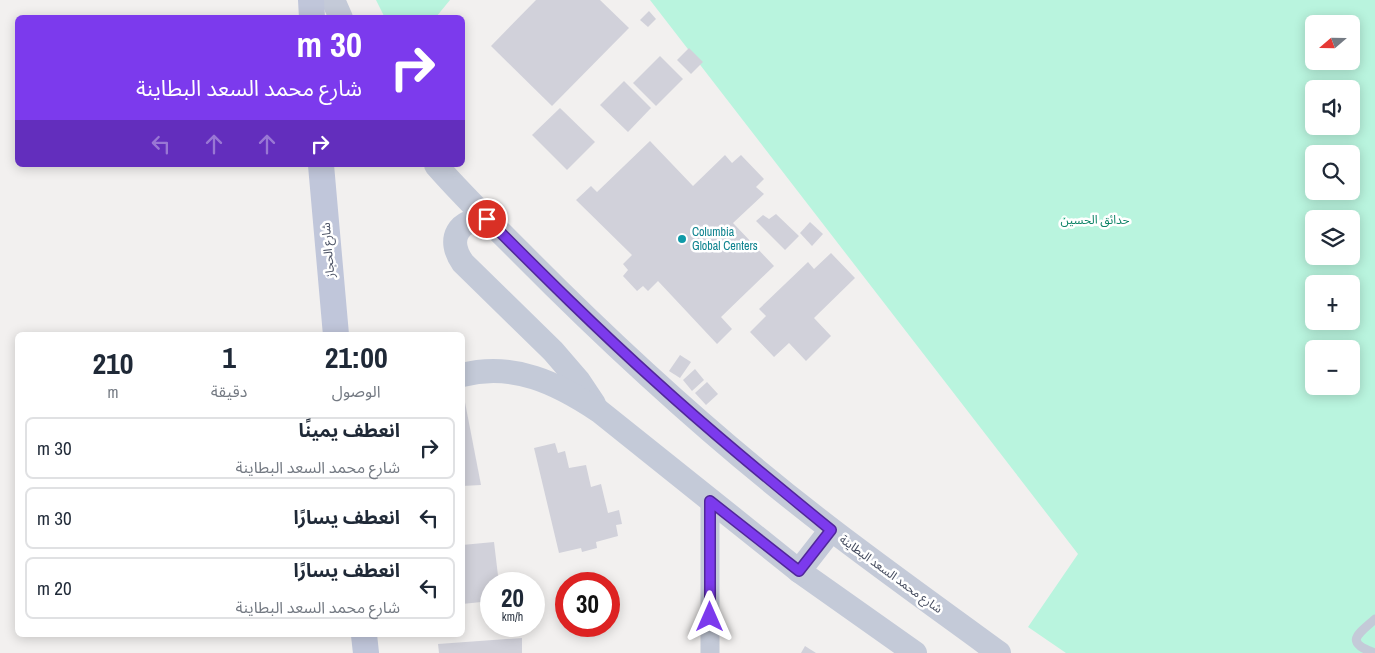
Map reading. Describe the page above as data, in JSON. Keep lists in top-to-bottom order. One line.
{"streets":{"main road":["شارع الحجاز"],"street":["شارع محمد السعد البطاينة"]},"parks":["حدائق الحسين"],"places":["Columbia Global Centers"],"north":"left","page":{"map_buttons":["+","−"],"turn":["30 m","شارع محمد السعد البطاينة"],"eta":["21:00","الوصول","1","دقيقة","210","m"],"list":[{"name":"انعطف يمينًا","note":"شارع محمد السعد البطاينة","value":"30 m"},{"name":"انعطف يسارًا","value":"30 m"},{"name":"انعطف يسارًا","note":"شارع محمد السعد البطاينة","value":"20 m"}],"speed":"20 km/h","limit":"30"}}
